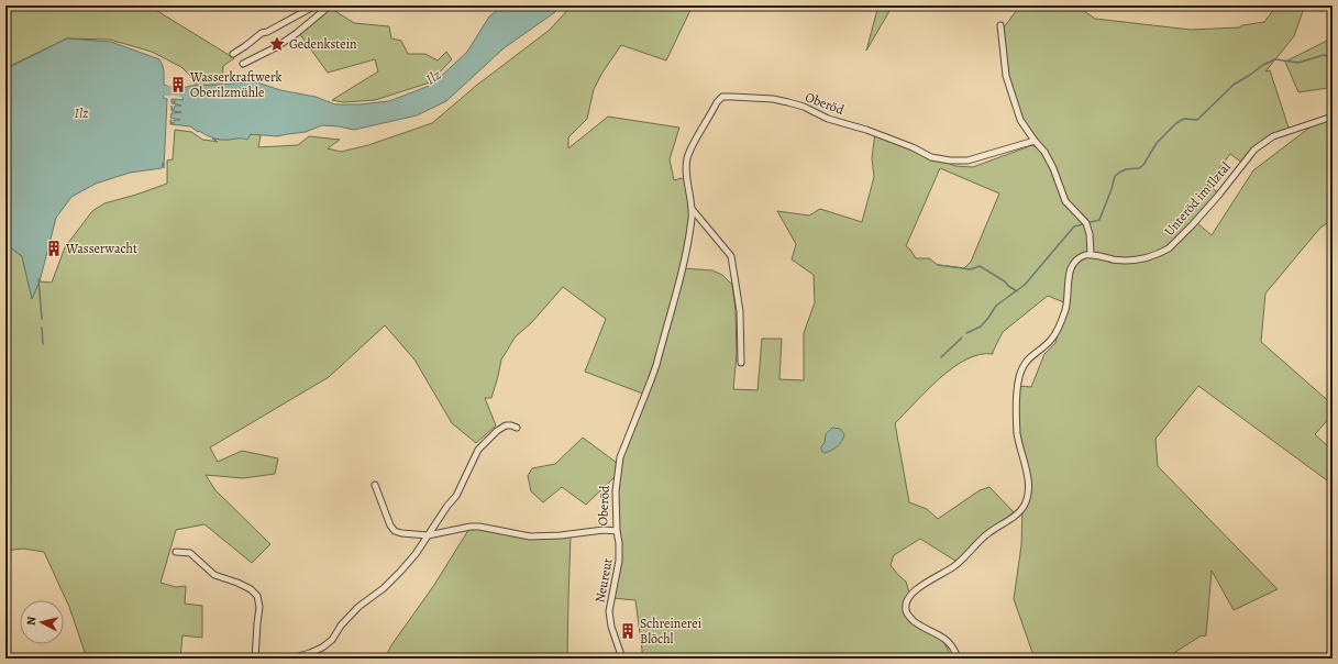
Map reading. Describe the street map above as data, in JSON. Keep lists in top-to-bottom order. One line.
{"streets":{"street":["Oberöd","Unteröd im Ilztal","Neureut"]},"crossings":[["Oberöd","Neureut"]],"water":["Ilz"],"places":{"place":["Gedenkstein"],"building":["Wasserkraftwerk Oberilzmühle","Wasserwacht","Schreinerei Blöchl"]},"north":"left"}
